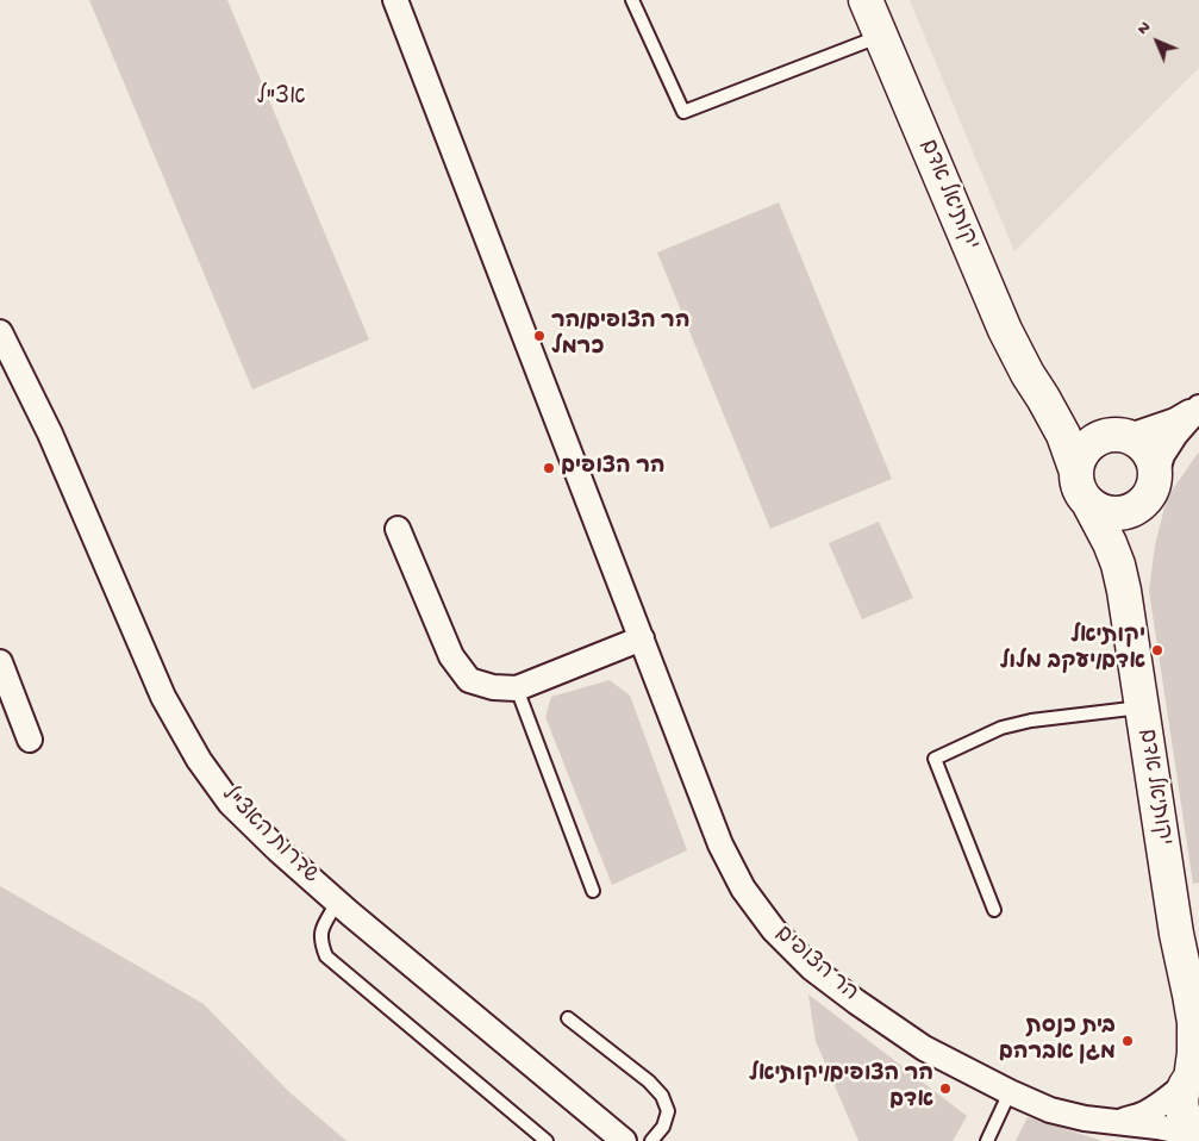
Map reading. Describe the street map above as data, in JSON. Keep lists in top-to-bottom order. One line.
{"streets":{"street":["יקותיאל אדם","שדרות האצ\"ל","הר הצופים"]},"crossings":[["יקותיאל אדם","הר הצופים"]],"districts":["אצ\"ל"],"places":["הר הצופים/הר כרמל","הר הצופים","יקותיאל אדם/יעקב מלול","בית כנסת מגן אברהם","הר הצופים/יקותיאל אדם"],"north":"top left"}
